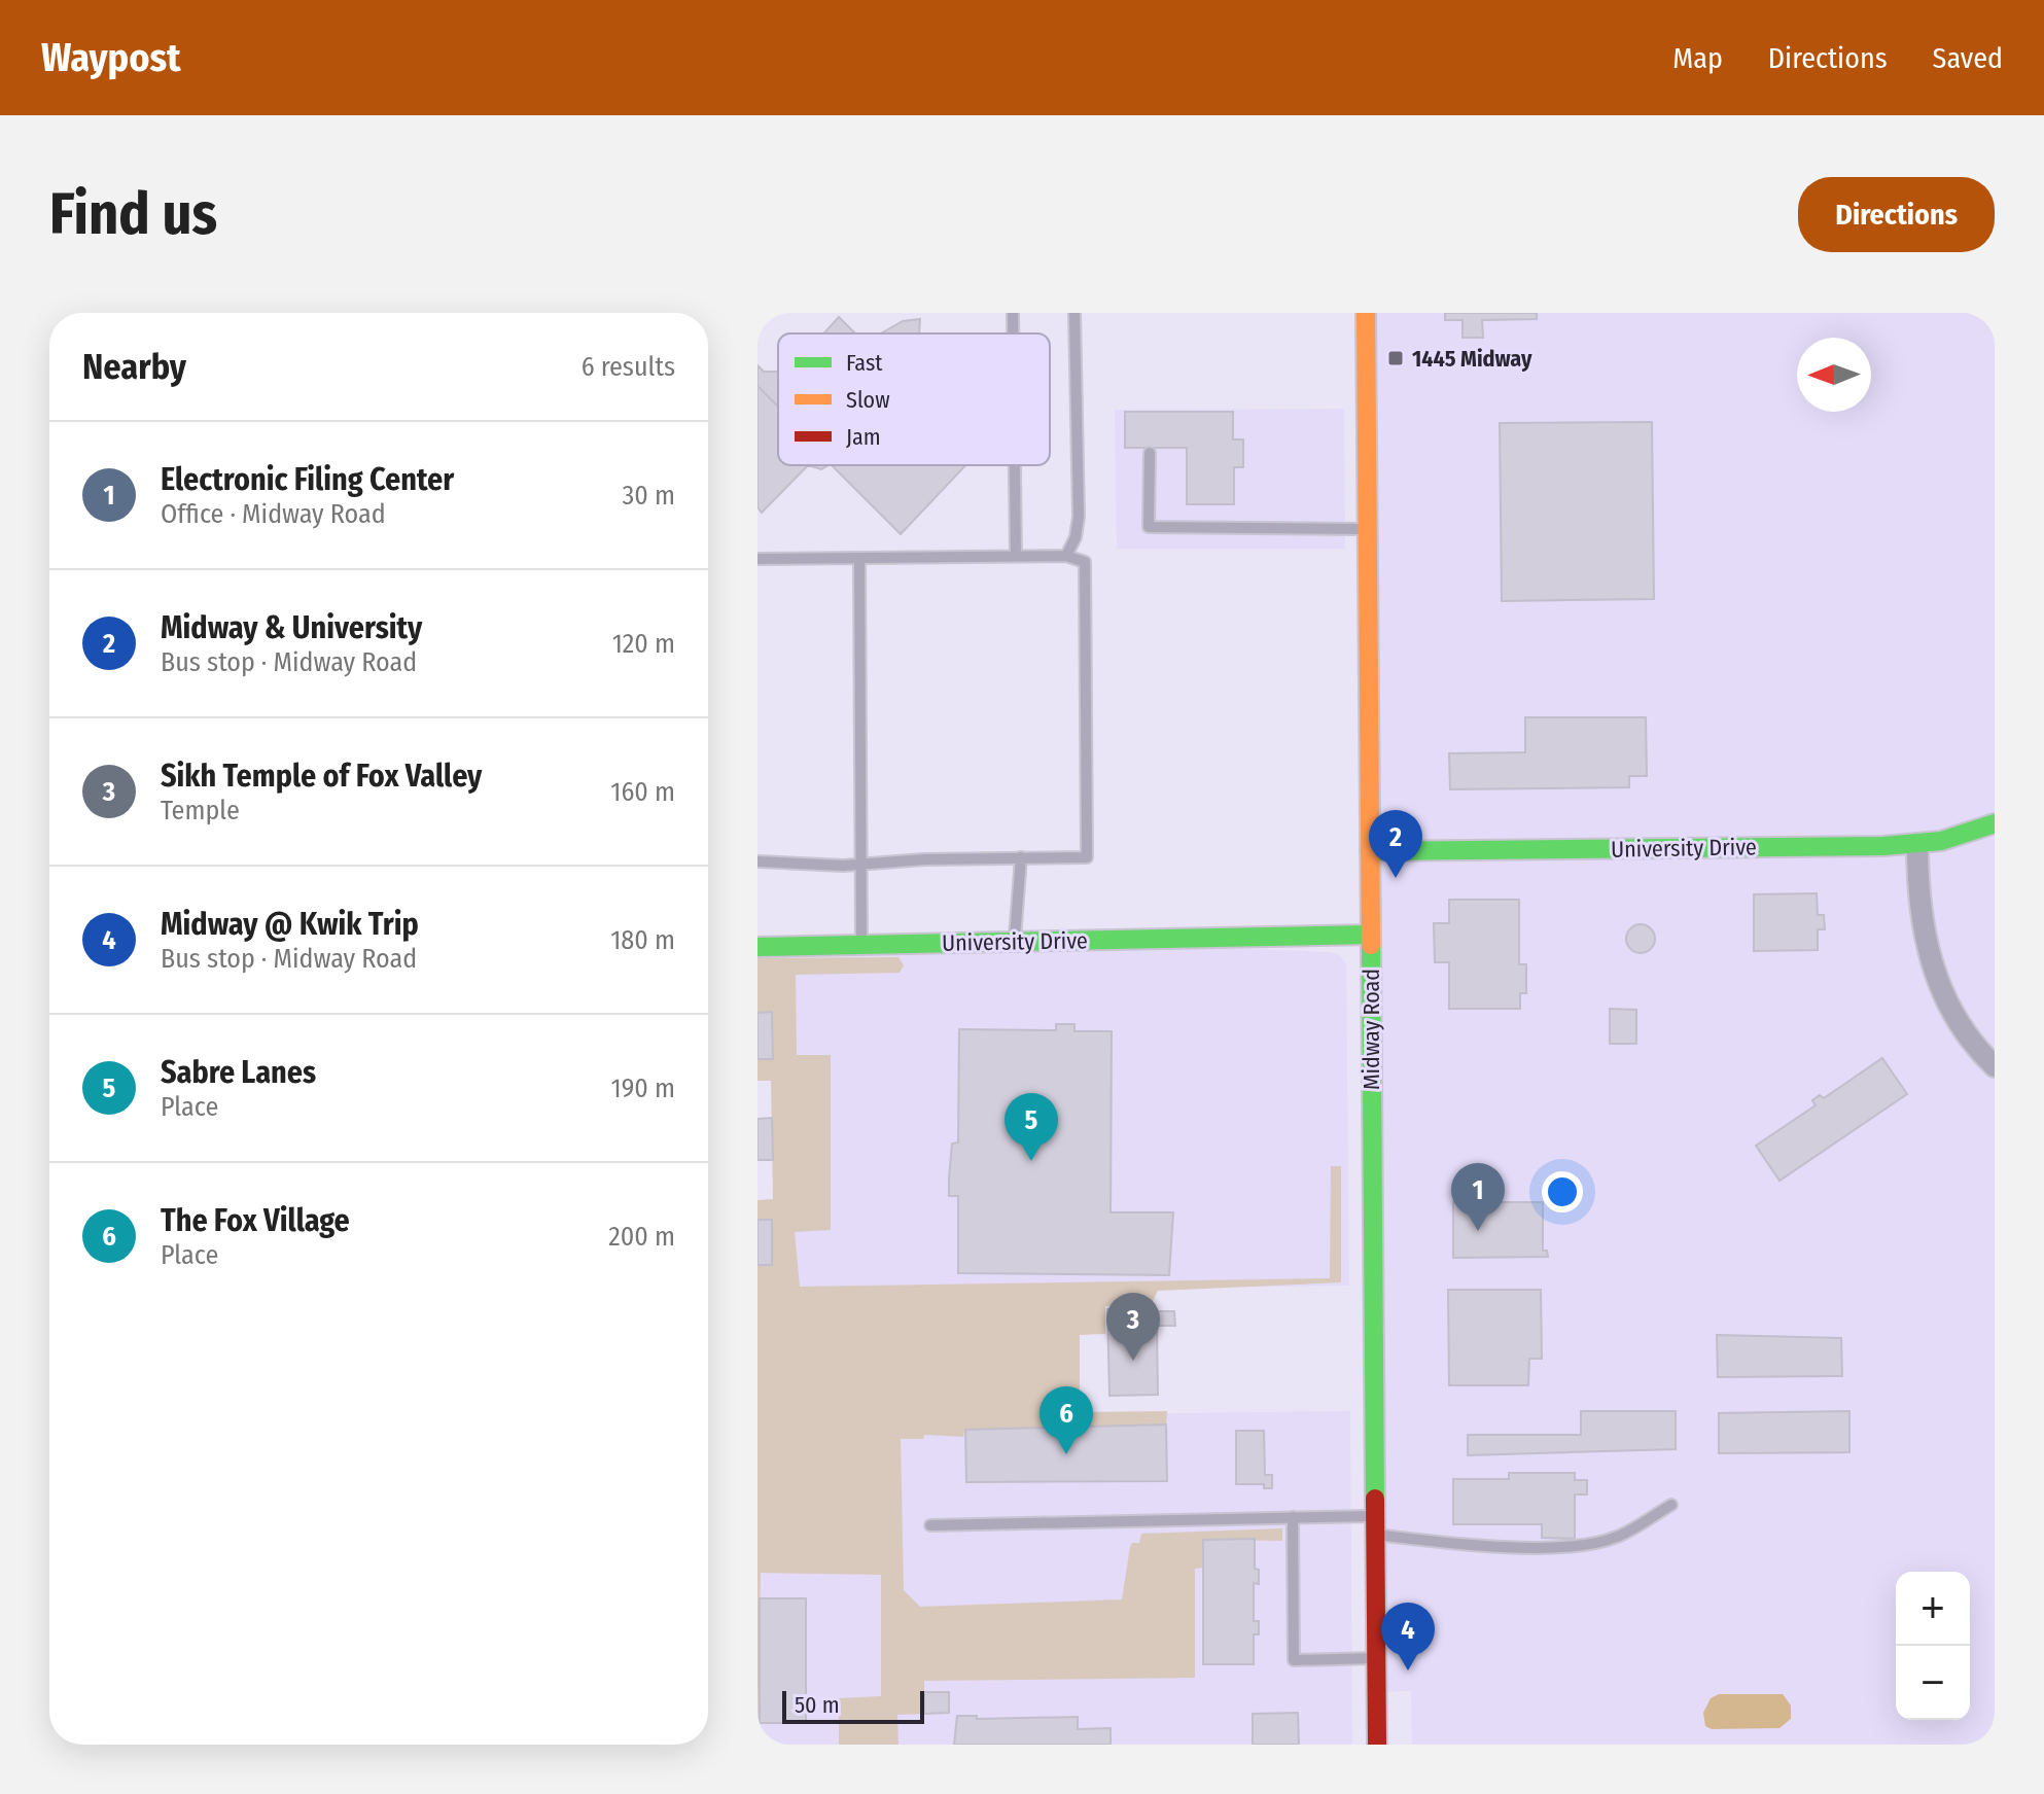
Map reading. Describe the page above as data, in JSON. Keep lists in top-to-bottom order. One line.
{"streets":{"main road":["University Drive","Midway Road"]},"crossings":[["University Drive","Midway Road"]],"places":{"transit":["1445 Midway"]},"legend":["Fast","Slow","Jam"],"scale_bar":"50 m","north":"left","page":{"header":"Waypost","nav":["Map","Directions","Saved"],"buttons":"Directions","title":"Find us","heading":["Nearby","6 results"],"list":[{"mark":"1","name":"Electronic Filing Center","note":"Office · Midway Road","value":"30 m"},{"mark":"2","name":"Midway & University","note":"Bus stop · Midway Road","value":"120 m"},{"mark":"3","name":"Sikh Temple of Fox Valley","note":"Temple","value":"160 m"},{"mark":"4","name":"Midway @ Kwik Trip","note":"Bus stop · Midway Road","value":"180 m"},{"mark":"5","name":"Sabre Lanes","note":"Place","value":"190 m"},{"mark":"6","name":"The Fox Village","note":"Place","value":"200 m"}],"pins":["2","5","1","3","6","4"],"map_buttons":["+","−"],"scale":"50 m"}}
